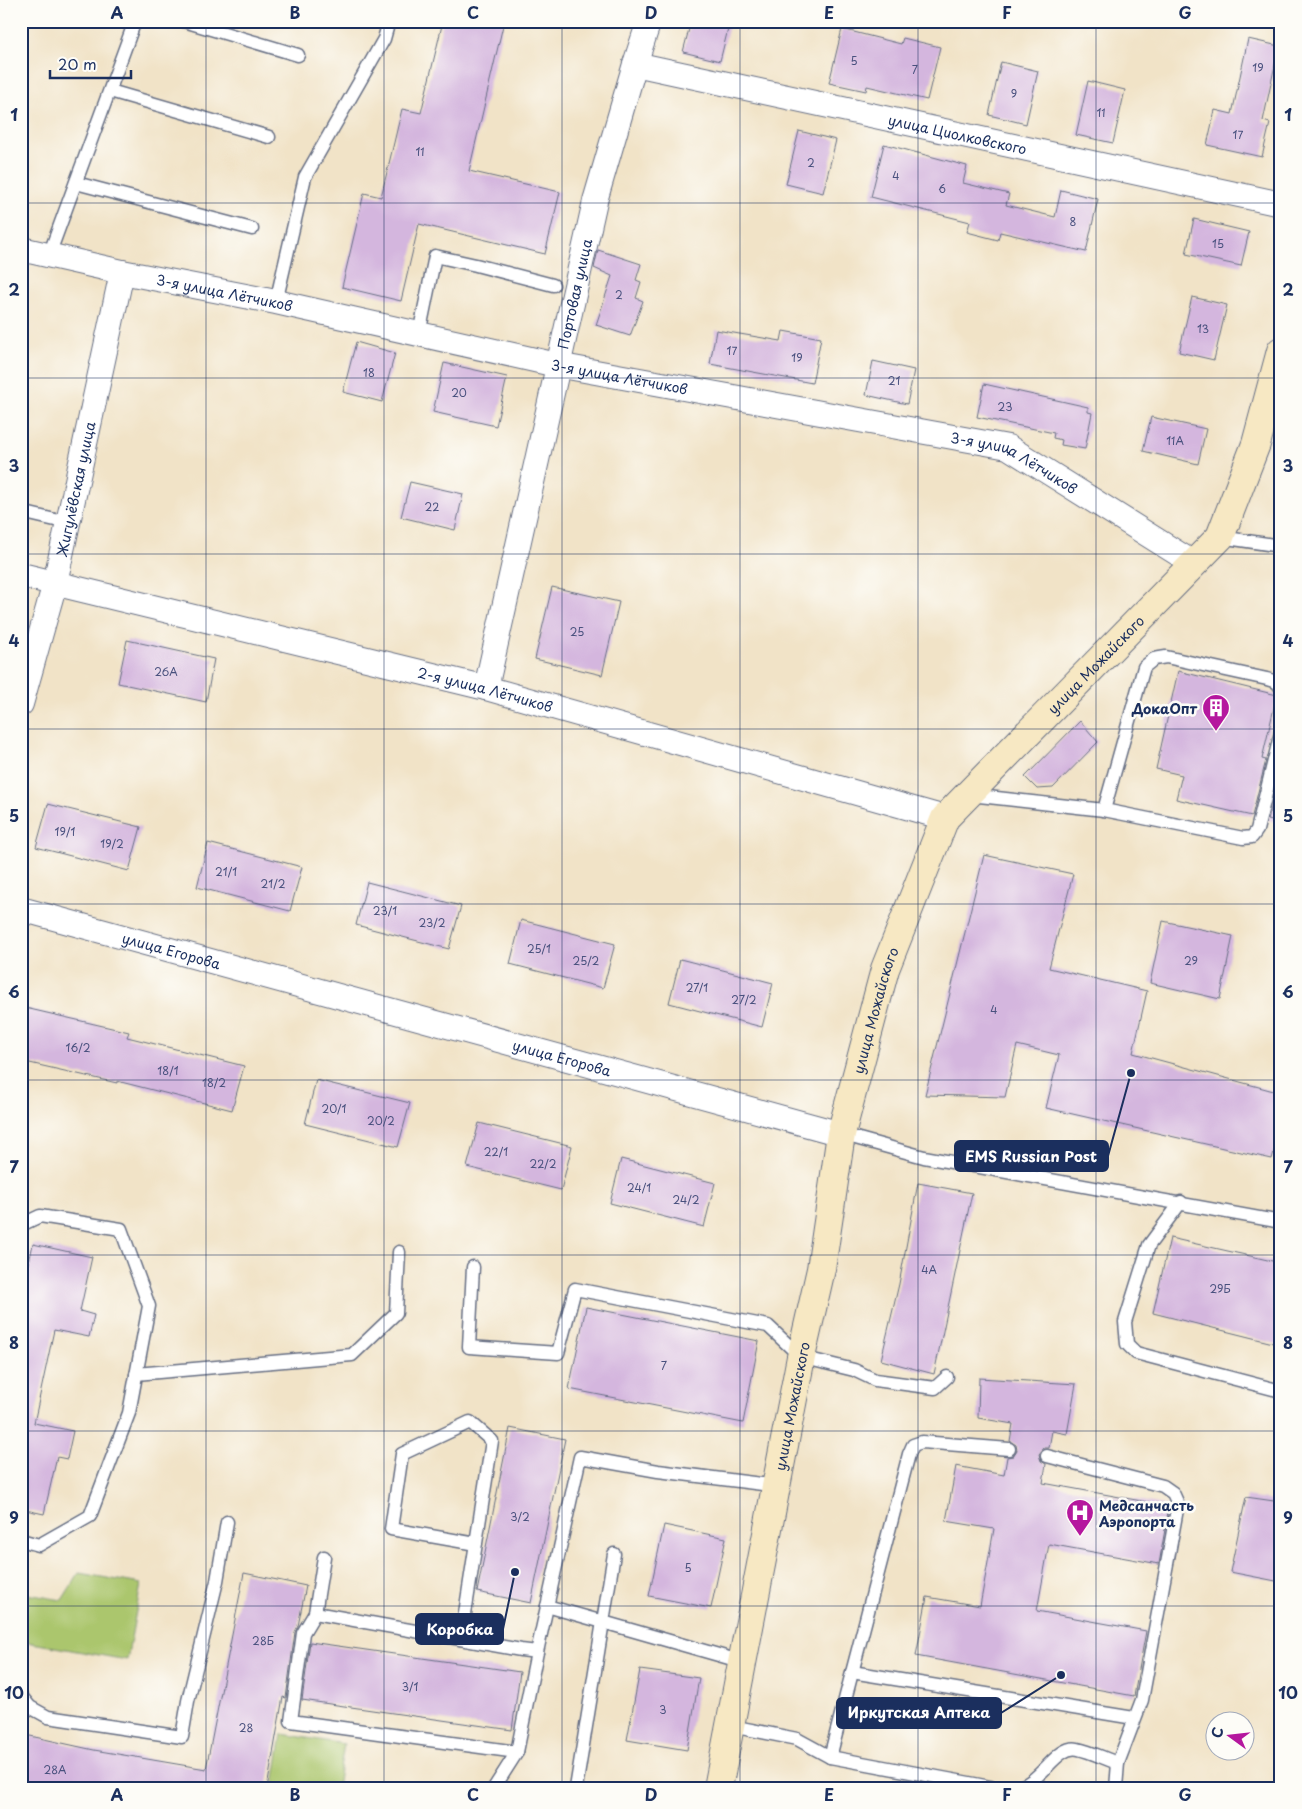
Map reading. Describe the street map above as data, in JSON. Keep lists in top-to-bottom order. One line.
{"streets":{"street":["улица Циолковского","3-я улица Лётчиков","Портовая улица","Жигулёвская улица","улица Можайского","2-я улица Лётчиков","улица Егорова"]},"crossings":[["улица Циолковского","Портовая улица"],["3-я улица Лётчиков","Портовая улица"],["3-я улица Лётчиков","Жигулёвская улица"],["3-я улица Лётчиков","улица Можайского"],["Портовая улица","2-я улица Лётчиков"],["Жигулёвская улица","2-я улица Лётчиков"],["улица Можайского","2-я улица Лётчиков"],["улица Можайского","улица Егорова"]],"places":{"building":["ДокаОпт"],"other":["EMS Russian Рost","Коробка","Иркутская Аптека"],"hospital":["Медсанчасть Аэропорта"]},"house_numbers":["5","19","7","9","11","17","11","2","4","6","8","15","2","13","17","19","18","21","20","23","11А","22","25","26А","19/1","19/2","21/1","21/2","23/1","23/2","25/1","25/2","29","27/1","27/2","4","16/2","18/1","18/2","20/1","20/2","22/1","22/2","24/1","24/2","4А","29Б","7","3/2","5","28Б","3/1","3","28","28А"],"scale_bar":"20 m","north":"left","grid":{"columns":["A","B","C","D","E","F","G"],"rows":["1","2","3","4","5","6","7","8","9","10"]}}
